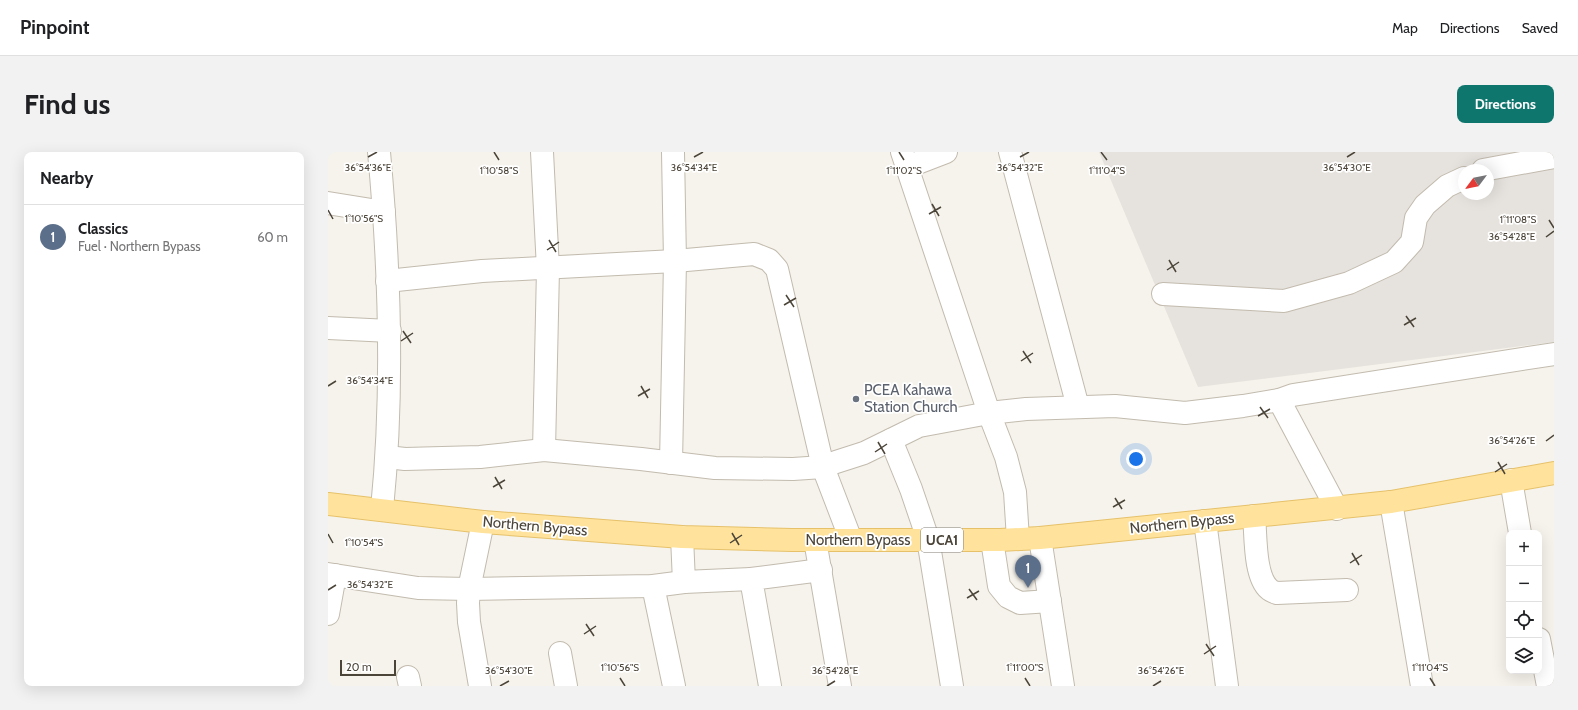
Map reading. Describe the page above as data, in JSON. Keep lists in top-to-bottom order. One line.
{"streets":{"main road":["Northern Bypass","UCA1"]},"places":["PCEA Kahawa Station Church"],"scale_bar":"20 m","north":"bottom left","page":{"header":"Pinpoint","nav":["Map","Directions","Saved"],"buttons":"Directions","title":"Find us","heading":"Nearby","list":[{"mark":"1","name":"Classics","note":"Fuel · Northern Bypass","value":"60 m"}],"map_buttons":["+","−"],"pins":"1","scale":"20 m"},"coordinates":["36°54'36\"E","36°54'34\"E","36°54'32\"E","36°54'30\"E","1°11'02\"S","1°11'04\"S","1°10'58\"S","1°10'56\"S","1°11'08\"S","36°54'28\"E","36°54'26\"E","1°10'54\"S","1°11'00\"S"]}
